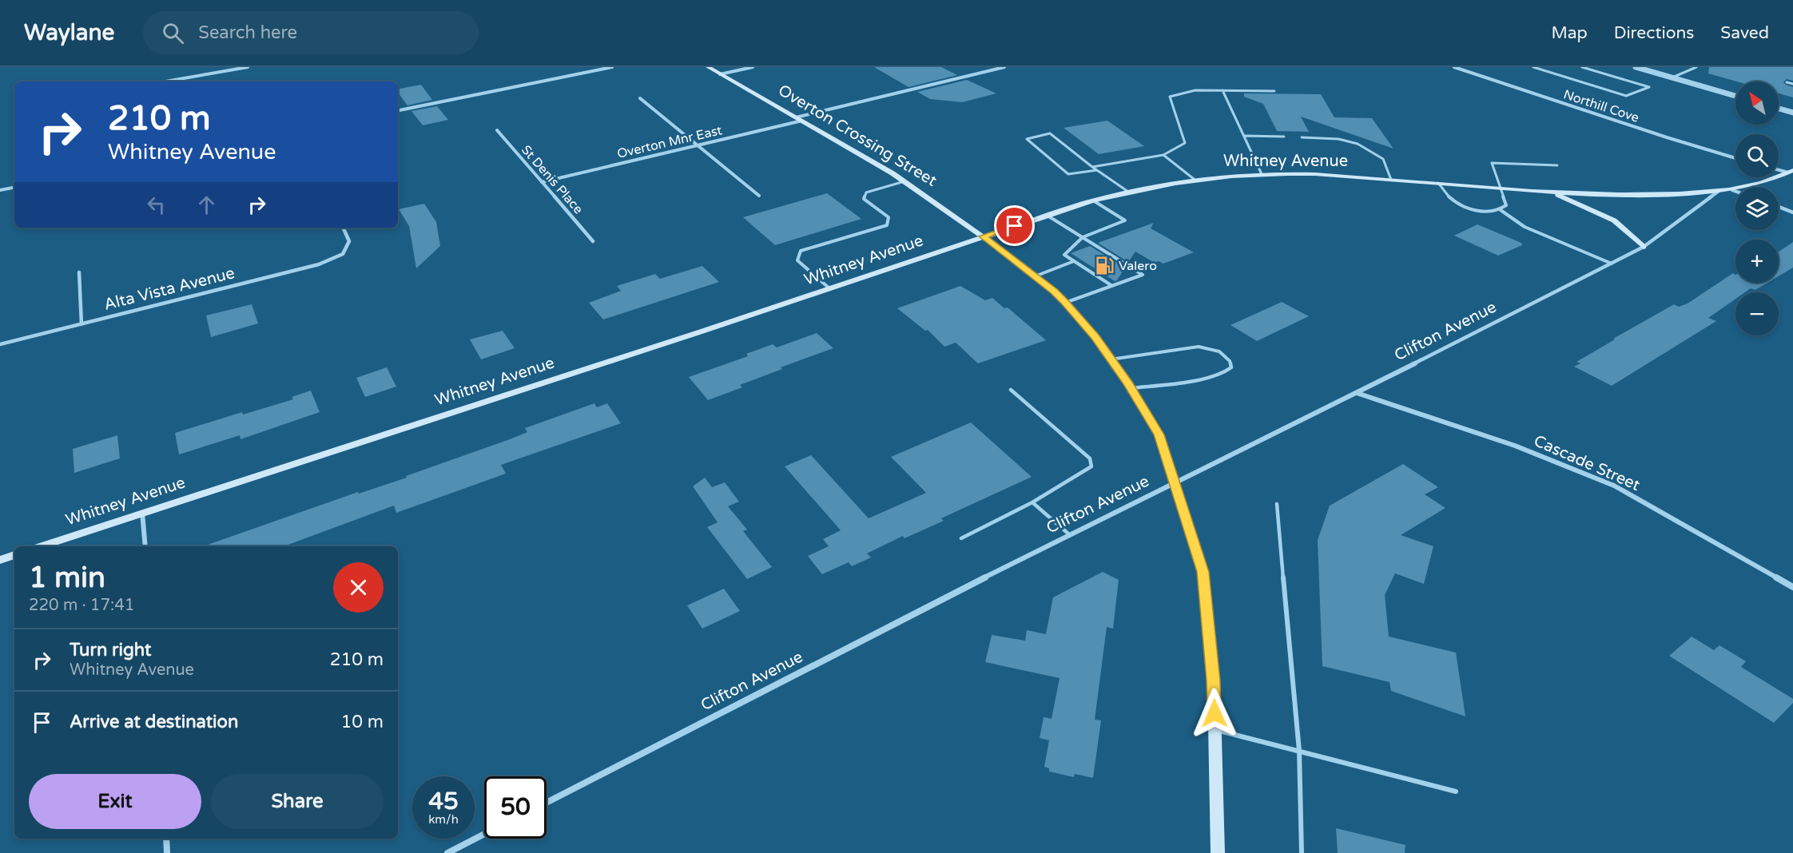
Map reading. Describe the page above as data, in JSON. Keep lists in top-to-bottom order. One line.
{"streets":{"main road":["Overton Crossing Street","Whitney Avenue"],"street":["Northill Cove","Overton Mnr East","St Denis Place","Alta Vista Avenue","Clifton Avenue","Cascade Street"]},"crossings":[["Overton Crossing Street","Overton Mnr East"],["Overton Crossing Street","Whitney Avenue"],["Overton Crossing Street","Clifton Avenue"],["Overton Mnr East","St Denis Place"],["Whitney Avenue","Clifton Avenue"],["Clifton Avenue","Cascade Street"]],"places":{"fuel station":["Valero"]},"north":"top left","page":{"header":"Waylane","search":"Search here","nav":["Map","Directions","Saved"],"map_buttons":["+","−"],"turn":["210 m","Whitney Avenue"],"heading":["1 min","220 m · 17:41"],"list":[{"name":"Turn right","note":"Whitney Avenue","value":"210 m"},{"name":"Arrive at destination","value":"10 m"}],"buttons":["Exit","Share"],"speed":"45 km/h","limit":"50"}}
